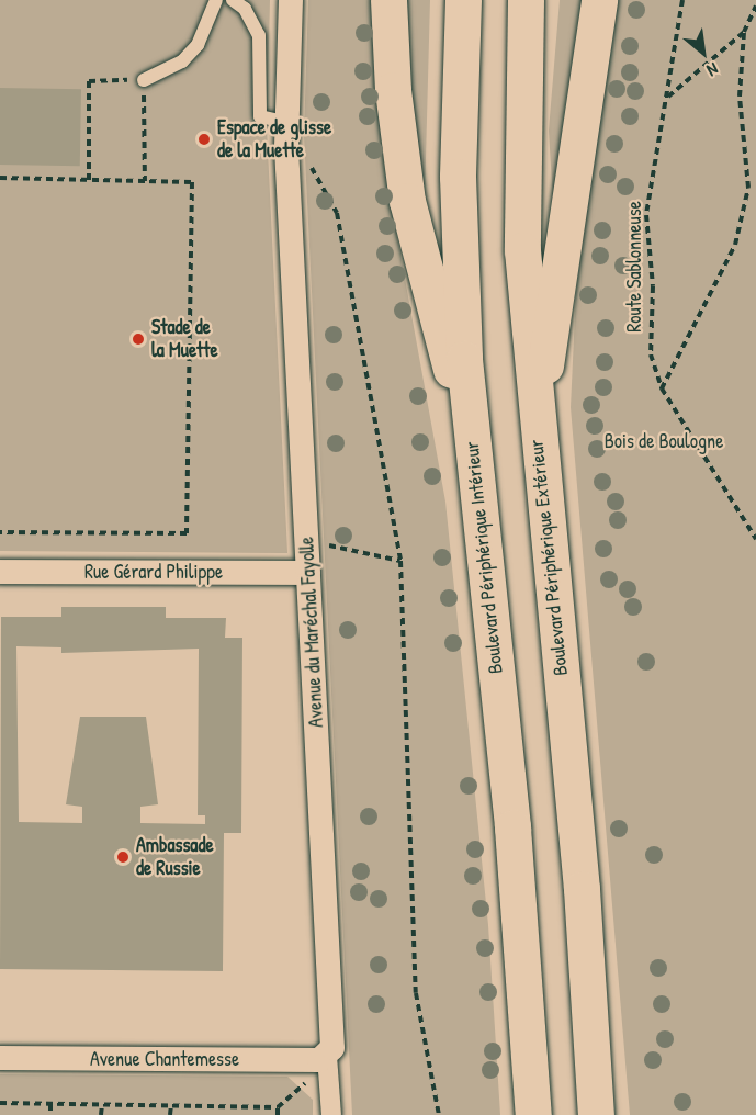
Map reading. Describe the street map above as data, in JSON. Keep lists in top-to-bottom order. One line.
{"streets":{"highway":["Boulevard Périphérique Intérieur","Boulevard Périphérique Extérieur"],"street":["Rue Gérard Philippe","Avenue du Maréchal Fayolle","Avenue Chantemesse"],"path":["Route Sablonneuse"]},"crossings":[["Rue Gérard Philippe","Avenue du Maréchal Fayolle"],["Avenue du Maréchal Fayolle","Avenue Chantemesse"]],"parks":["Bois de Boulogne"],"places":["Espace de glisse de la Muette","Stade de la Muette","Ambassade de Russie"],"north":"bottom right"}
